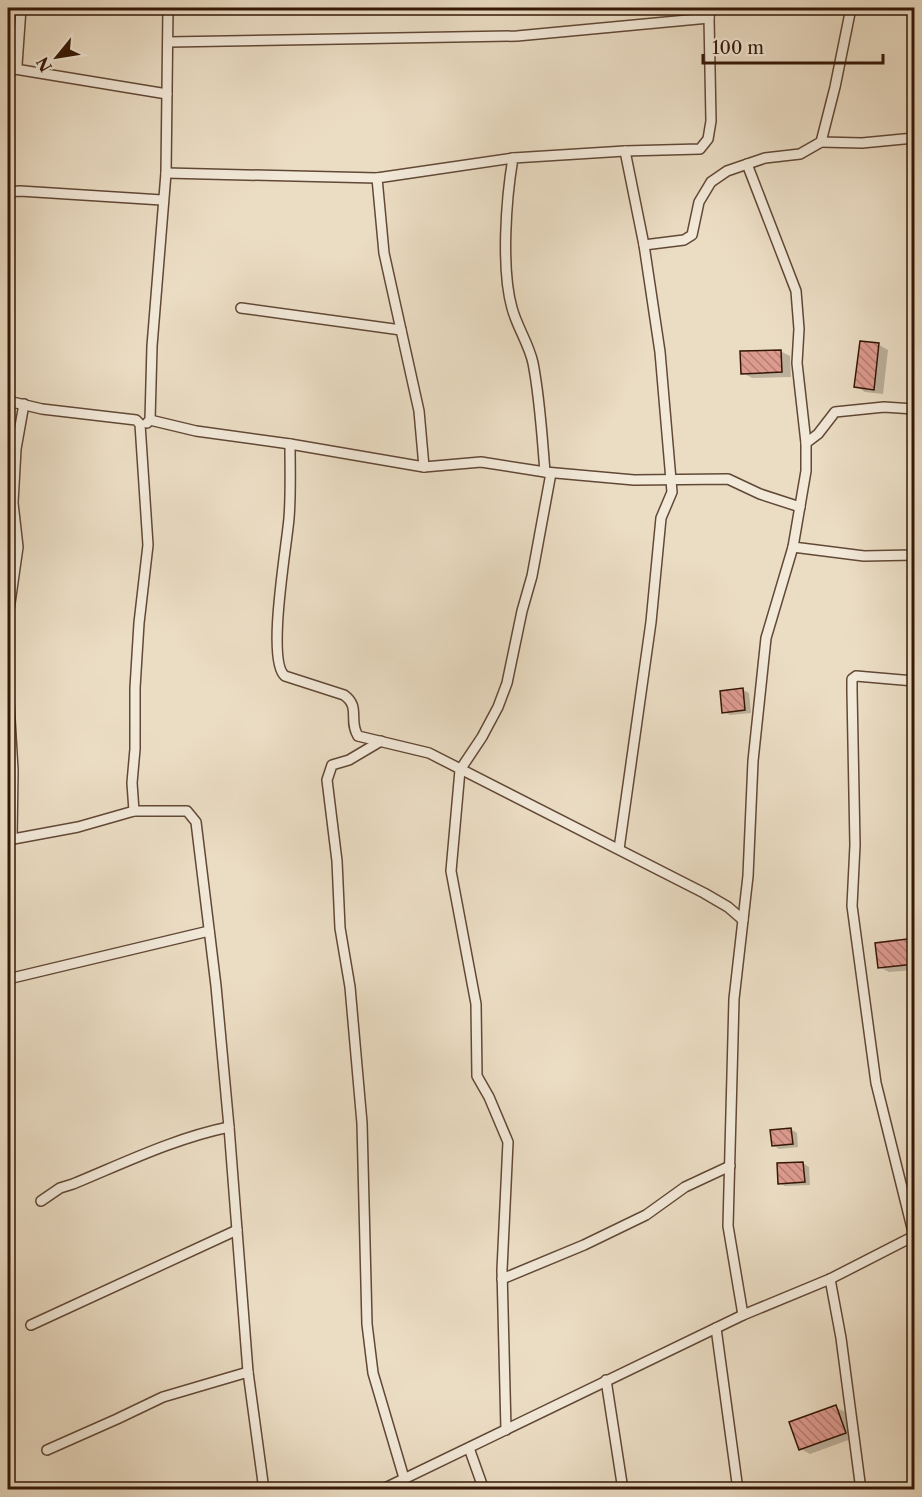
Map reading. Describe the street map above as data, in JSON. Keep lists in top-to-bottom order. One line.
{"scale_bar":"100 m","north":"bottom left"}
